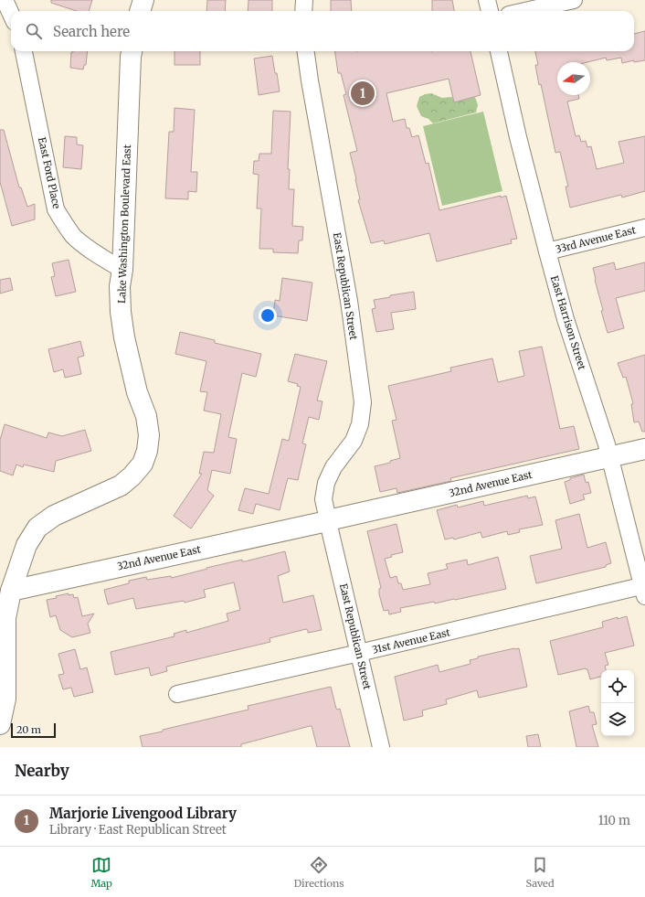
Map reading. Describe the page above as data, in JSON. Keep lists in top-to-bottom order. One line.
{"streets":{"main road":["Lake Washington Boulevard East","32nd Avenue East"],"street":["East Ford Place","33rd Avenue East","East Republican Street","East Harrison Street","31st Avenue East"]},"crossings":[["East Ford Place","Lake Washington Boulevard East"],["Lake Washington Boulevard East","32nd Avenue East"],["33rd Avenue East","East Harrison Street"],["East Republican Street","32nd Avenue East"],["East Republican Street","31st Avenue East"],["East Harrison Street","32nd Avenue East"],["East Harrison Street","31st Avenue East"]],"scale_bar":"20 m","north":"left","page":{"search":"Search here","pins":"1","scale":"20 m","heading":"Nearby","list":[{"mark":"1","name":"Marjorie Livengood Library","note":"Library · East Republican Street","value":"110 m"}],"nav":["Map","Directions","Saved"]}}
